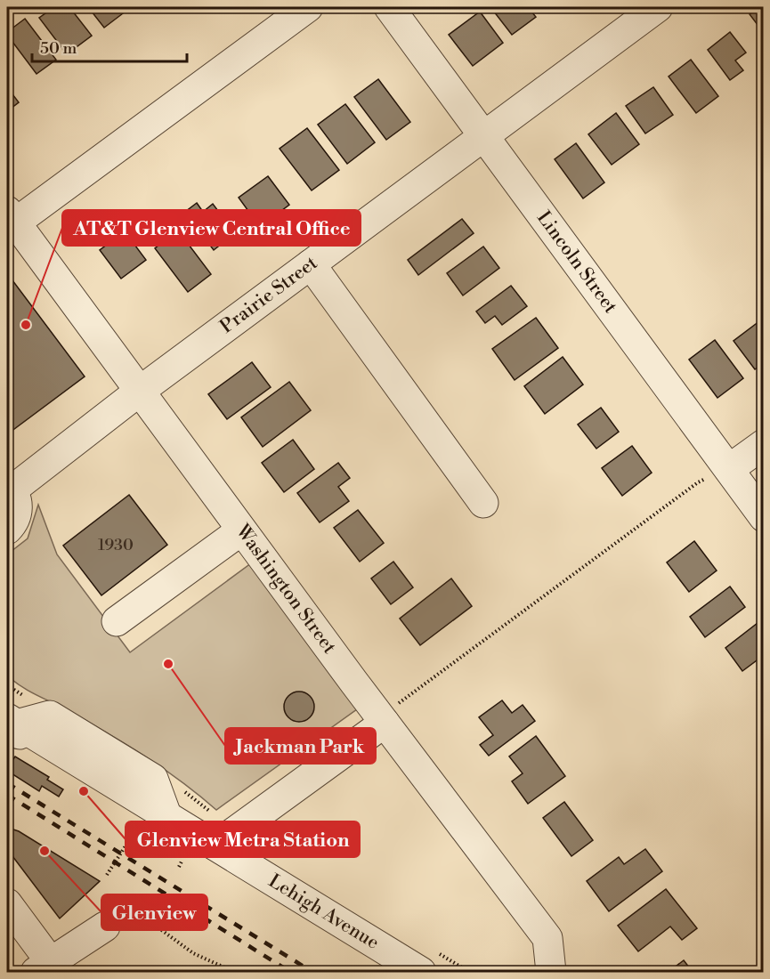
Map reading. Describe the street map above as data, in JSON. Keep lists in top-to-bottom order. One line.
{"streets":{"street":["Lincoln Street","Prairie Street","Washington Street","Lehigh Avenue"]},"crossings":[["Lincoln Street","Prairie Street"],["Prairie Street","Washington Street"]],"places":["AT&T Glenview Central Office","Jackman Park","Glenview Metra Station","Glenview"],"house_numbers":["1930"],"scale_bar":"50 m"}
